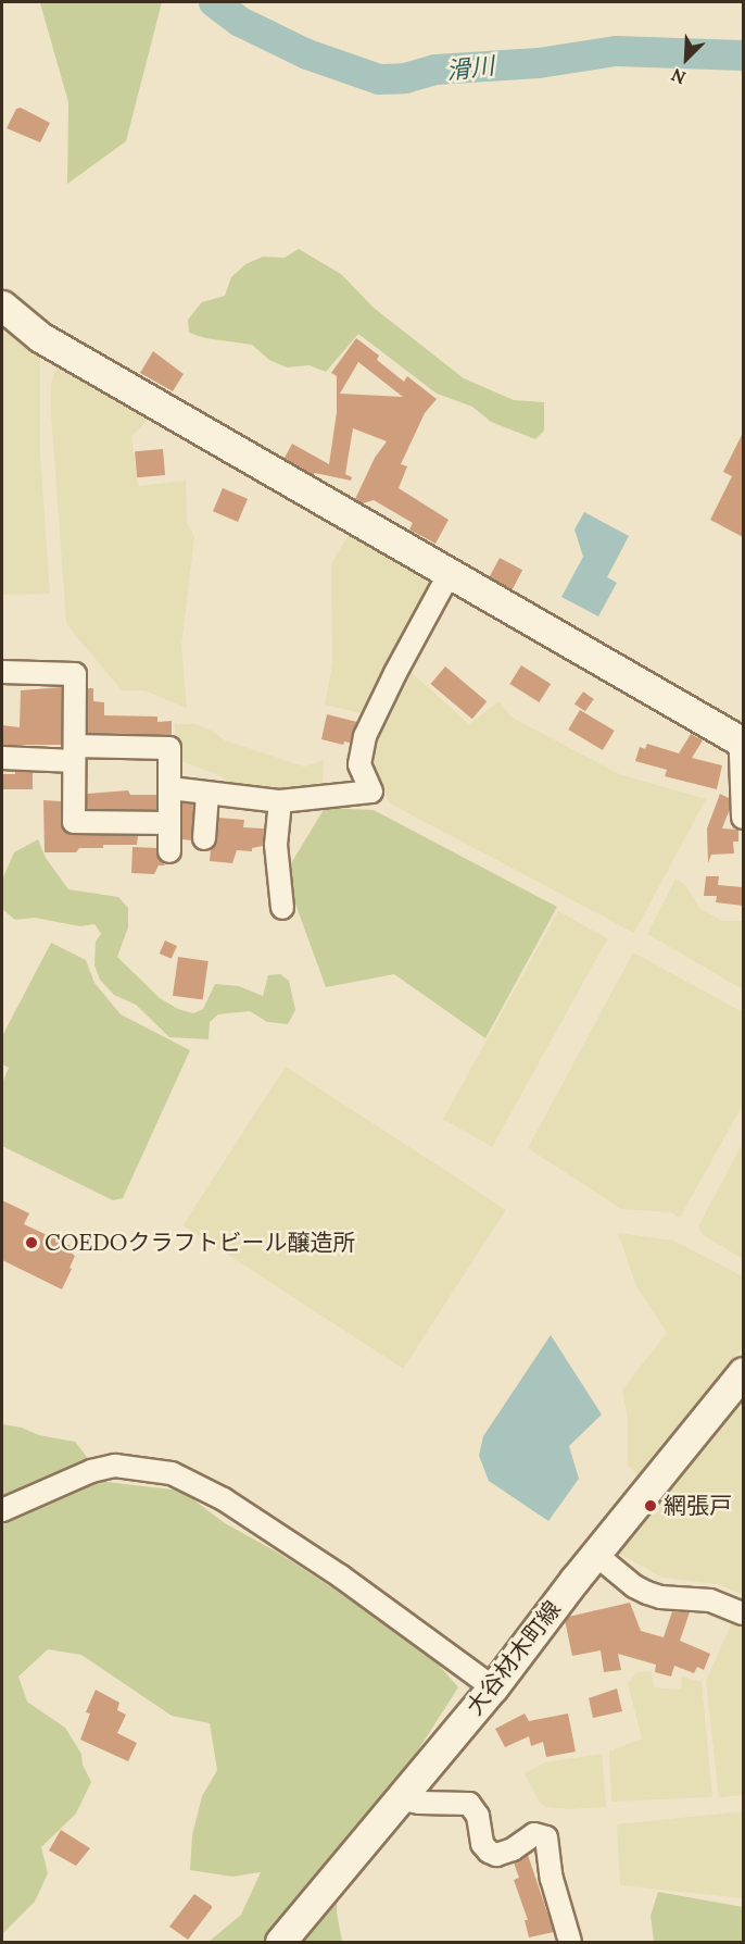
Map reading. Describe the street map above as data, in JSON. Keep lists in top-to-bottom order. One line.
{"streets":{"street":["大谷材木町線"]},"water":["滑川"],"places":["COEDOクラフトビール醸造所","網張戸"],"north":"bottom left"}
